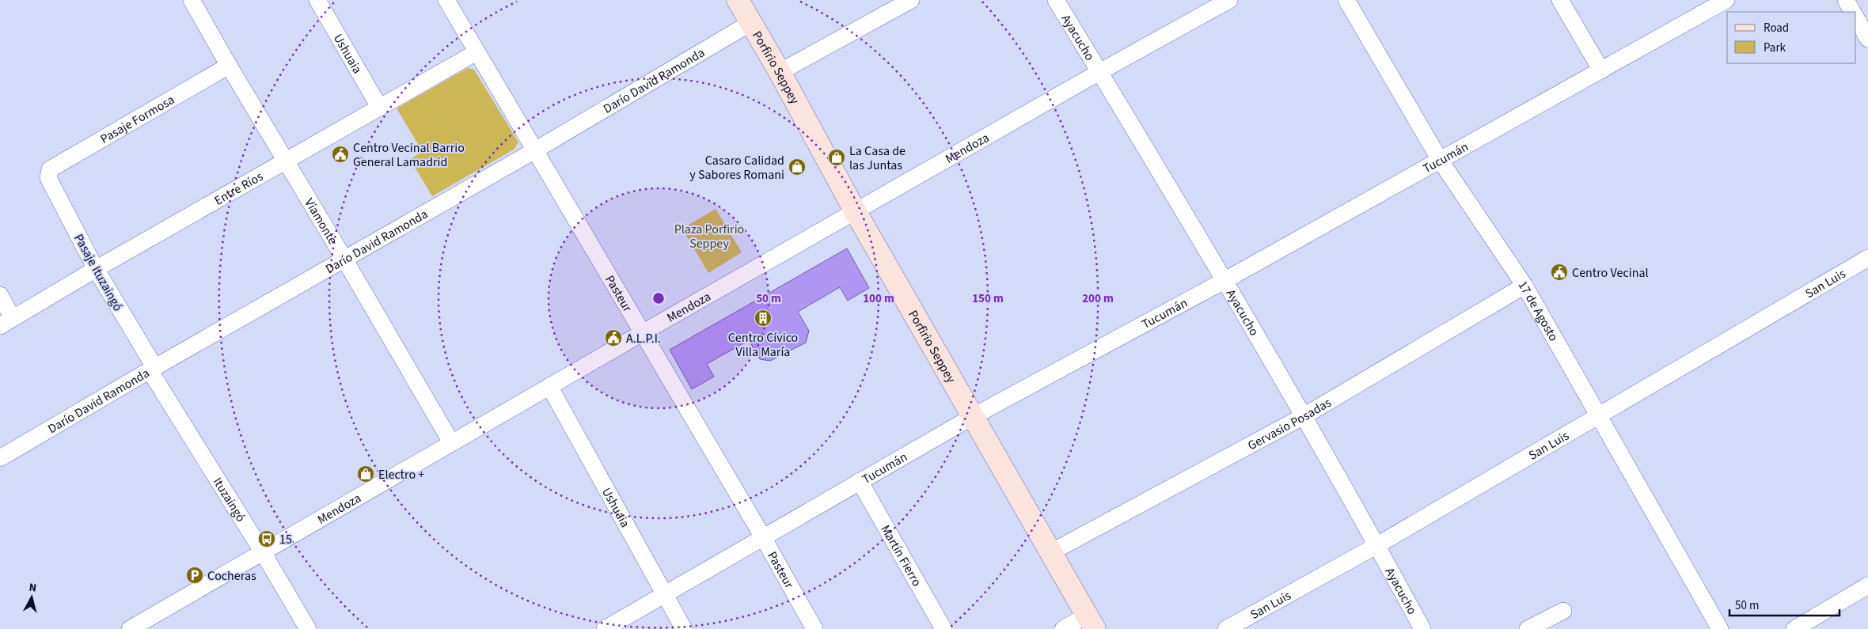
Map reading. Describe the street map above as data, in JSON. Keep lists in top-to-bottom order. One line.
{"streets":{"main road":["Porfirio Seppey"],"street":["Ayacucho","Ushuaia","Darío David Ramonda","Pasaje Formosa","Mendoza","Tucumán","Entre Ríos","Viamonte","Pasaje Ituzaingó","San Luis","Pasteur","17 de Agosto","Gervasio Posadas","Ituzaingó","Martín Fierro"]},"crossings":[["Ayacucho","Mendoza"],["Ayacucho","Tucumán"],["Ayacucho","San Luis"],["Ayacucho","Gervasio Posadas"],["Ushuaia","Mendoza"],["Ushuaia","Tucumán"],["Ushuaia","Entre Ríos"],["Porfirio Seppey","Darío David Ramonda"],["Porfirio Seppey","Mendoza"],["Porfirio Seppey","Tucumán"],["Porfirio Seppey","Gervasio Posadas"],["Darío David Ramonda","Viamonte"],["Darío David Ramonda","Pasaje Ituzaingó"],["Darío David Ramonda","Pasteur"],["Darío David Ramonda","Ituzaingó"],["Pasaje Formosa","Viamonte"],["Pasaje Formosa","Pasaje Ituzaingó"],["Mendoza","Viamonte"],["Mendoza","Pasteur"],["Mendoza","Ituzaingó"],["Tucumán","Pasteur"],["Tucumán","17 de Agosto"],["Tucumán","Martín Fierro"],["Entre Ríos","Viamonte"],["Entre Ríos","Pasaje Ituzaingó"],["Entre Ríos","Pasteur"],["Pasaje Ituzaingó","Ituzaingó"],["San Luis","17 de Agosto"],["17 de Agosto","Gervasio Posadas"]],"parks":["Plaza Porfirio Seppey"],"places":{"public building":["Centro Vecinal Barrio General Lamadrid","Centro Vecinal","A.L.P.I."],"shop":["La Casa de las Juntas","Casaro Calidad y Sabores Romani","Electro +"],"building":["Centro Cívico Villa María"],"bus stop":["15"],"parking":["Cocheras"]},"legend":["Road","Park"],"scale_bar":"50 m","north":"top","rings":["50 m","100 m","150 m","200 m"]}
